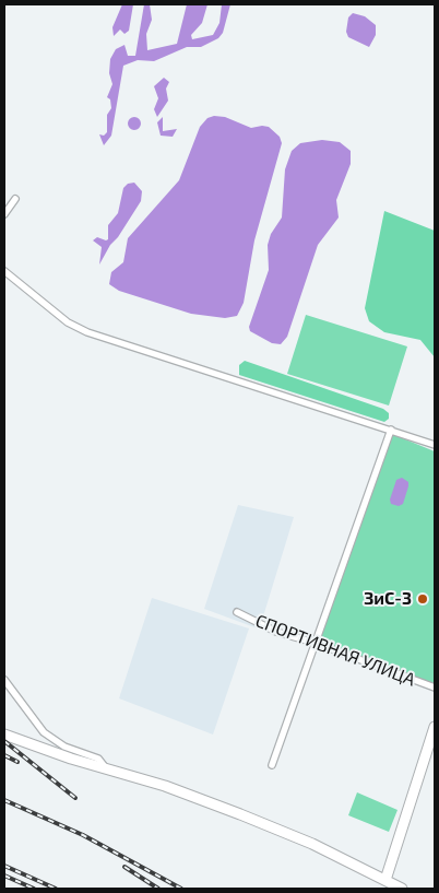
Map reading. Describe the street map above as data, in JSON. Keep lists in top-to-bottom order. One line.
{"streets":{"street":["СПОРТИВНАЯ УЛИЦА"]},"places":["ЗиС-3"]}
